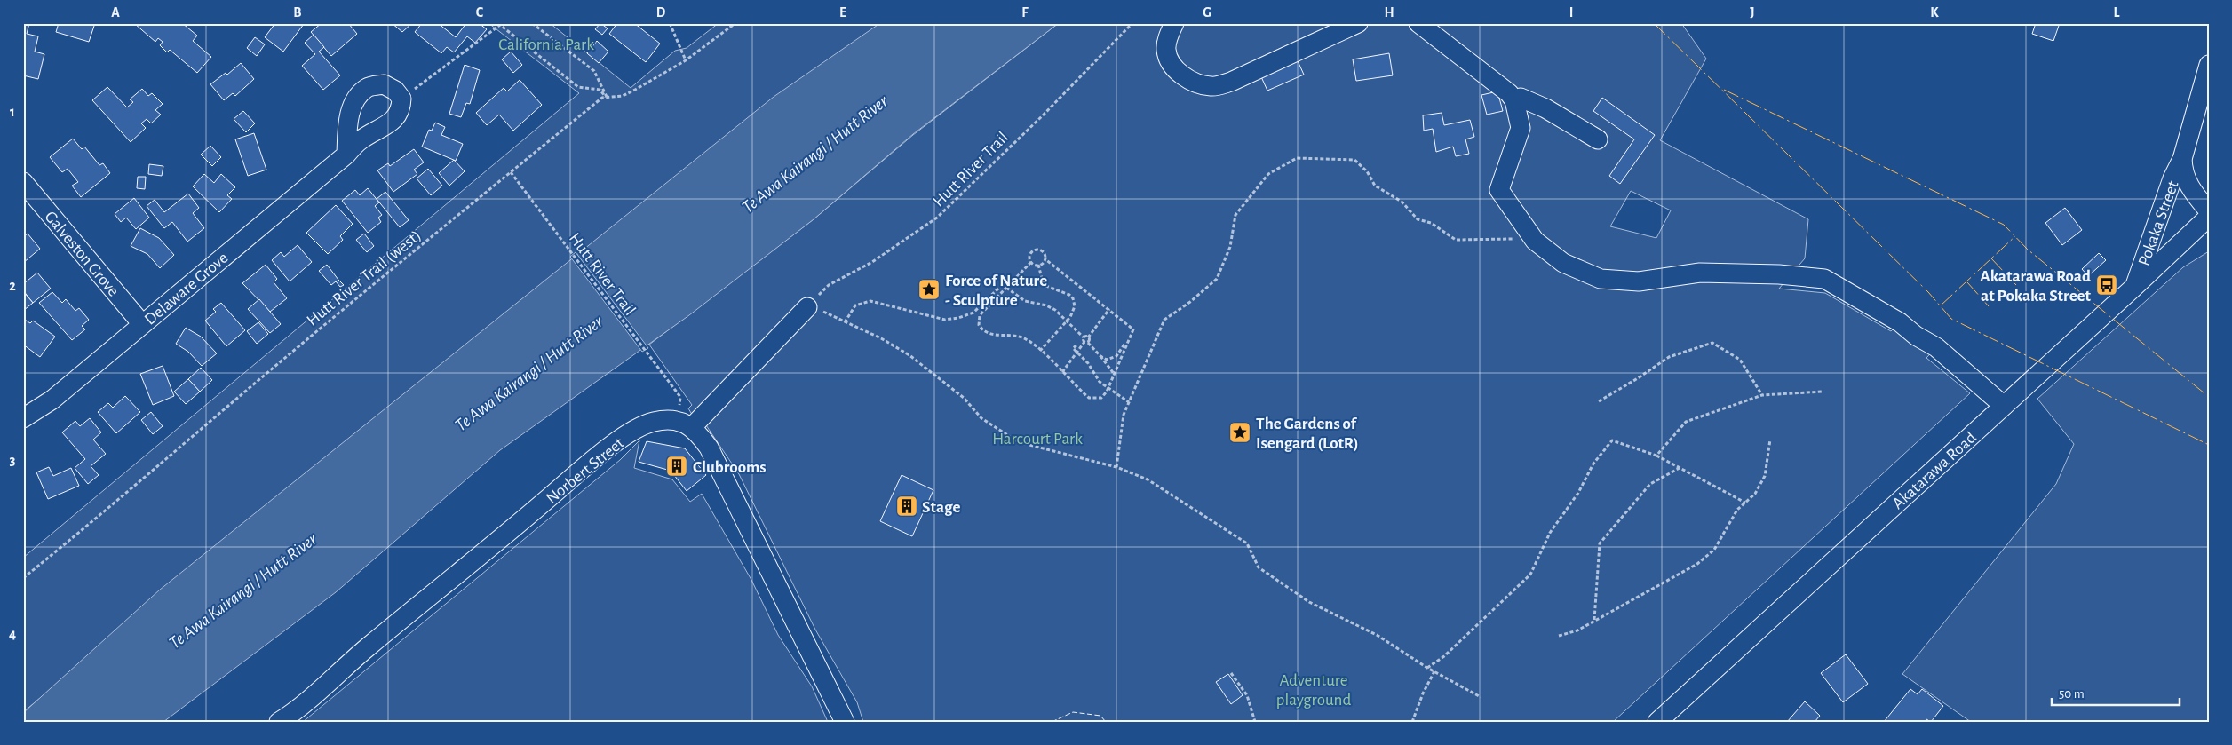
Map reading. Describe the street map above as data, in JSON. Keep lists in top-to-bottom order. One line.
{"streets":{"street":["Pokaka Street","Galveston Grove","Delaware Grove","Norbert Street","Akatarawa Road"],"path":["Hutt River Trail","Hutt River Trail (west)"]},"crossings":[["Hutt River Trail","Hutt River Trail (west)"],["Pokaka Street","Akatarawa Road"],["Galveston Grove","Delaware Grove"]],"water":["Te Awa Kairangi / Hutt River"],"parks":["California Park","Harcourt Park","Adventure playground"],"places":{"bus stop":["Akatarawa Road at Pokaka Street"],"place":["Force of Nature - Sculpture","The Gardens of Isengard (LotR)"],"building":["Clubrooms","Stage"]},"scale_bar":"50 m","grid":{"columns":["A","B","C","D","E","F","G","H","I","J","K","L"],"rows":["1","2","3","4"]}}
